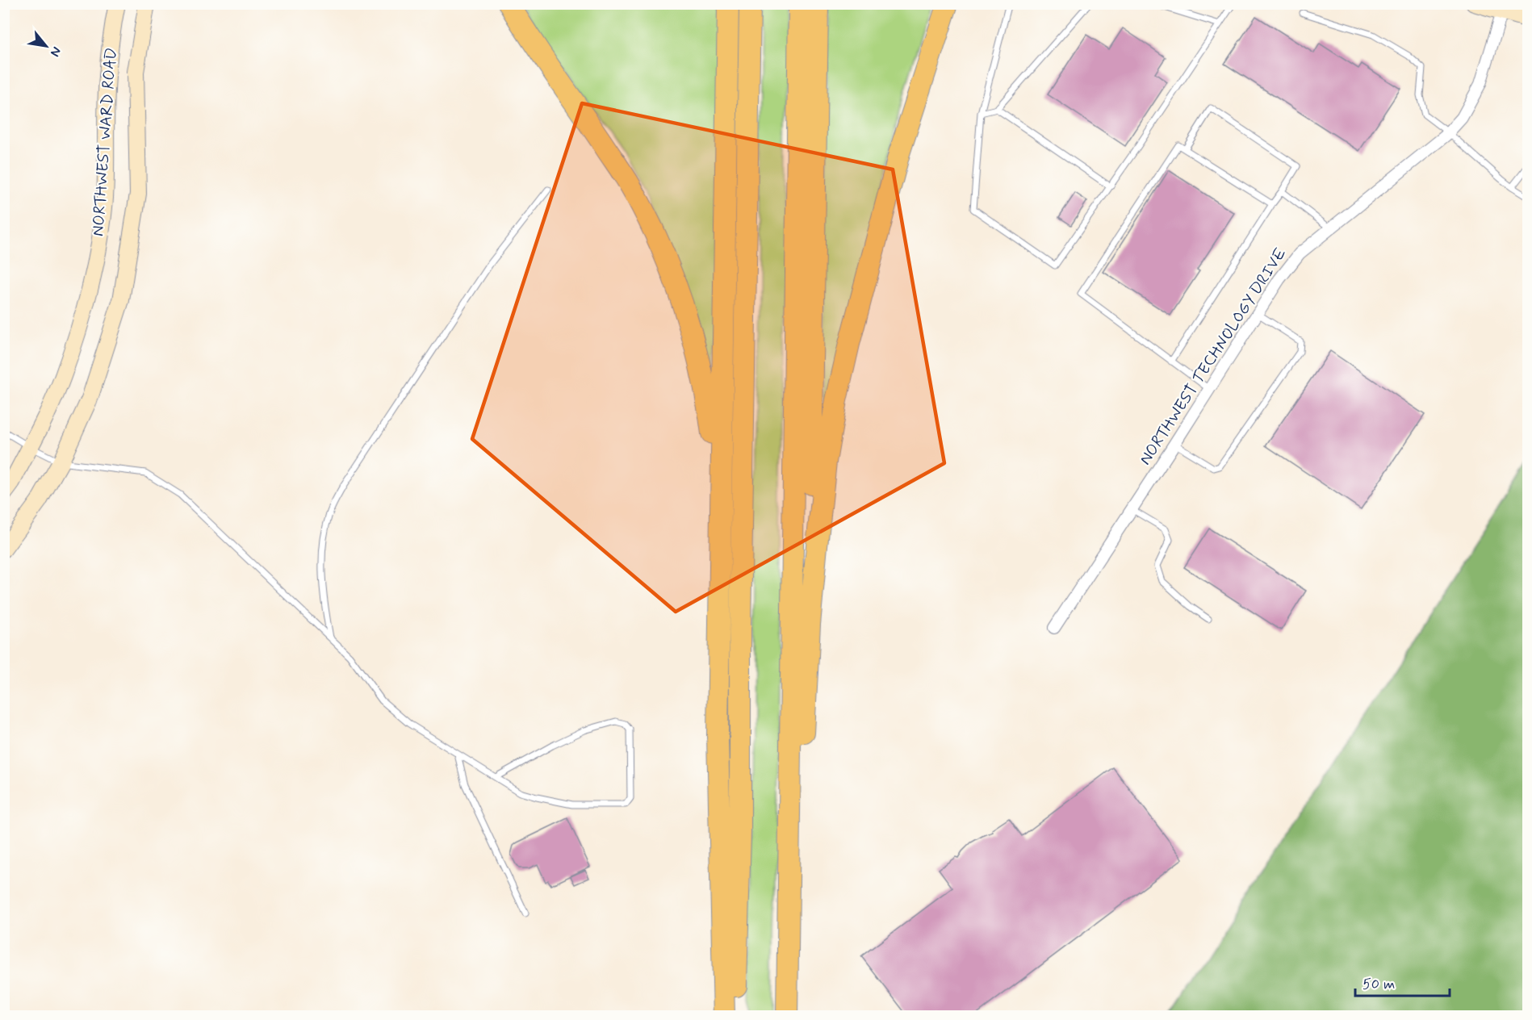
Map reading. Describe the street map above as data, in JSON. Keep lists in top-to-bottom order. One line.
{"streets":{"street":["NORTHWEST WARD ROAD","NORTHWEST TECHNOLOGY DRIVE"]},"scale_bar":"50 m","north":"bottom right"}
